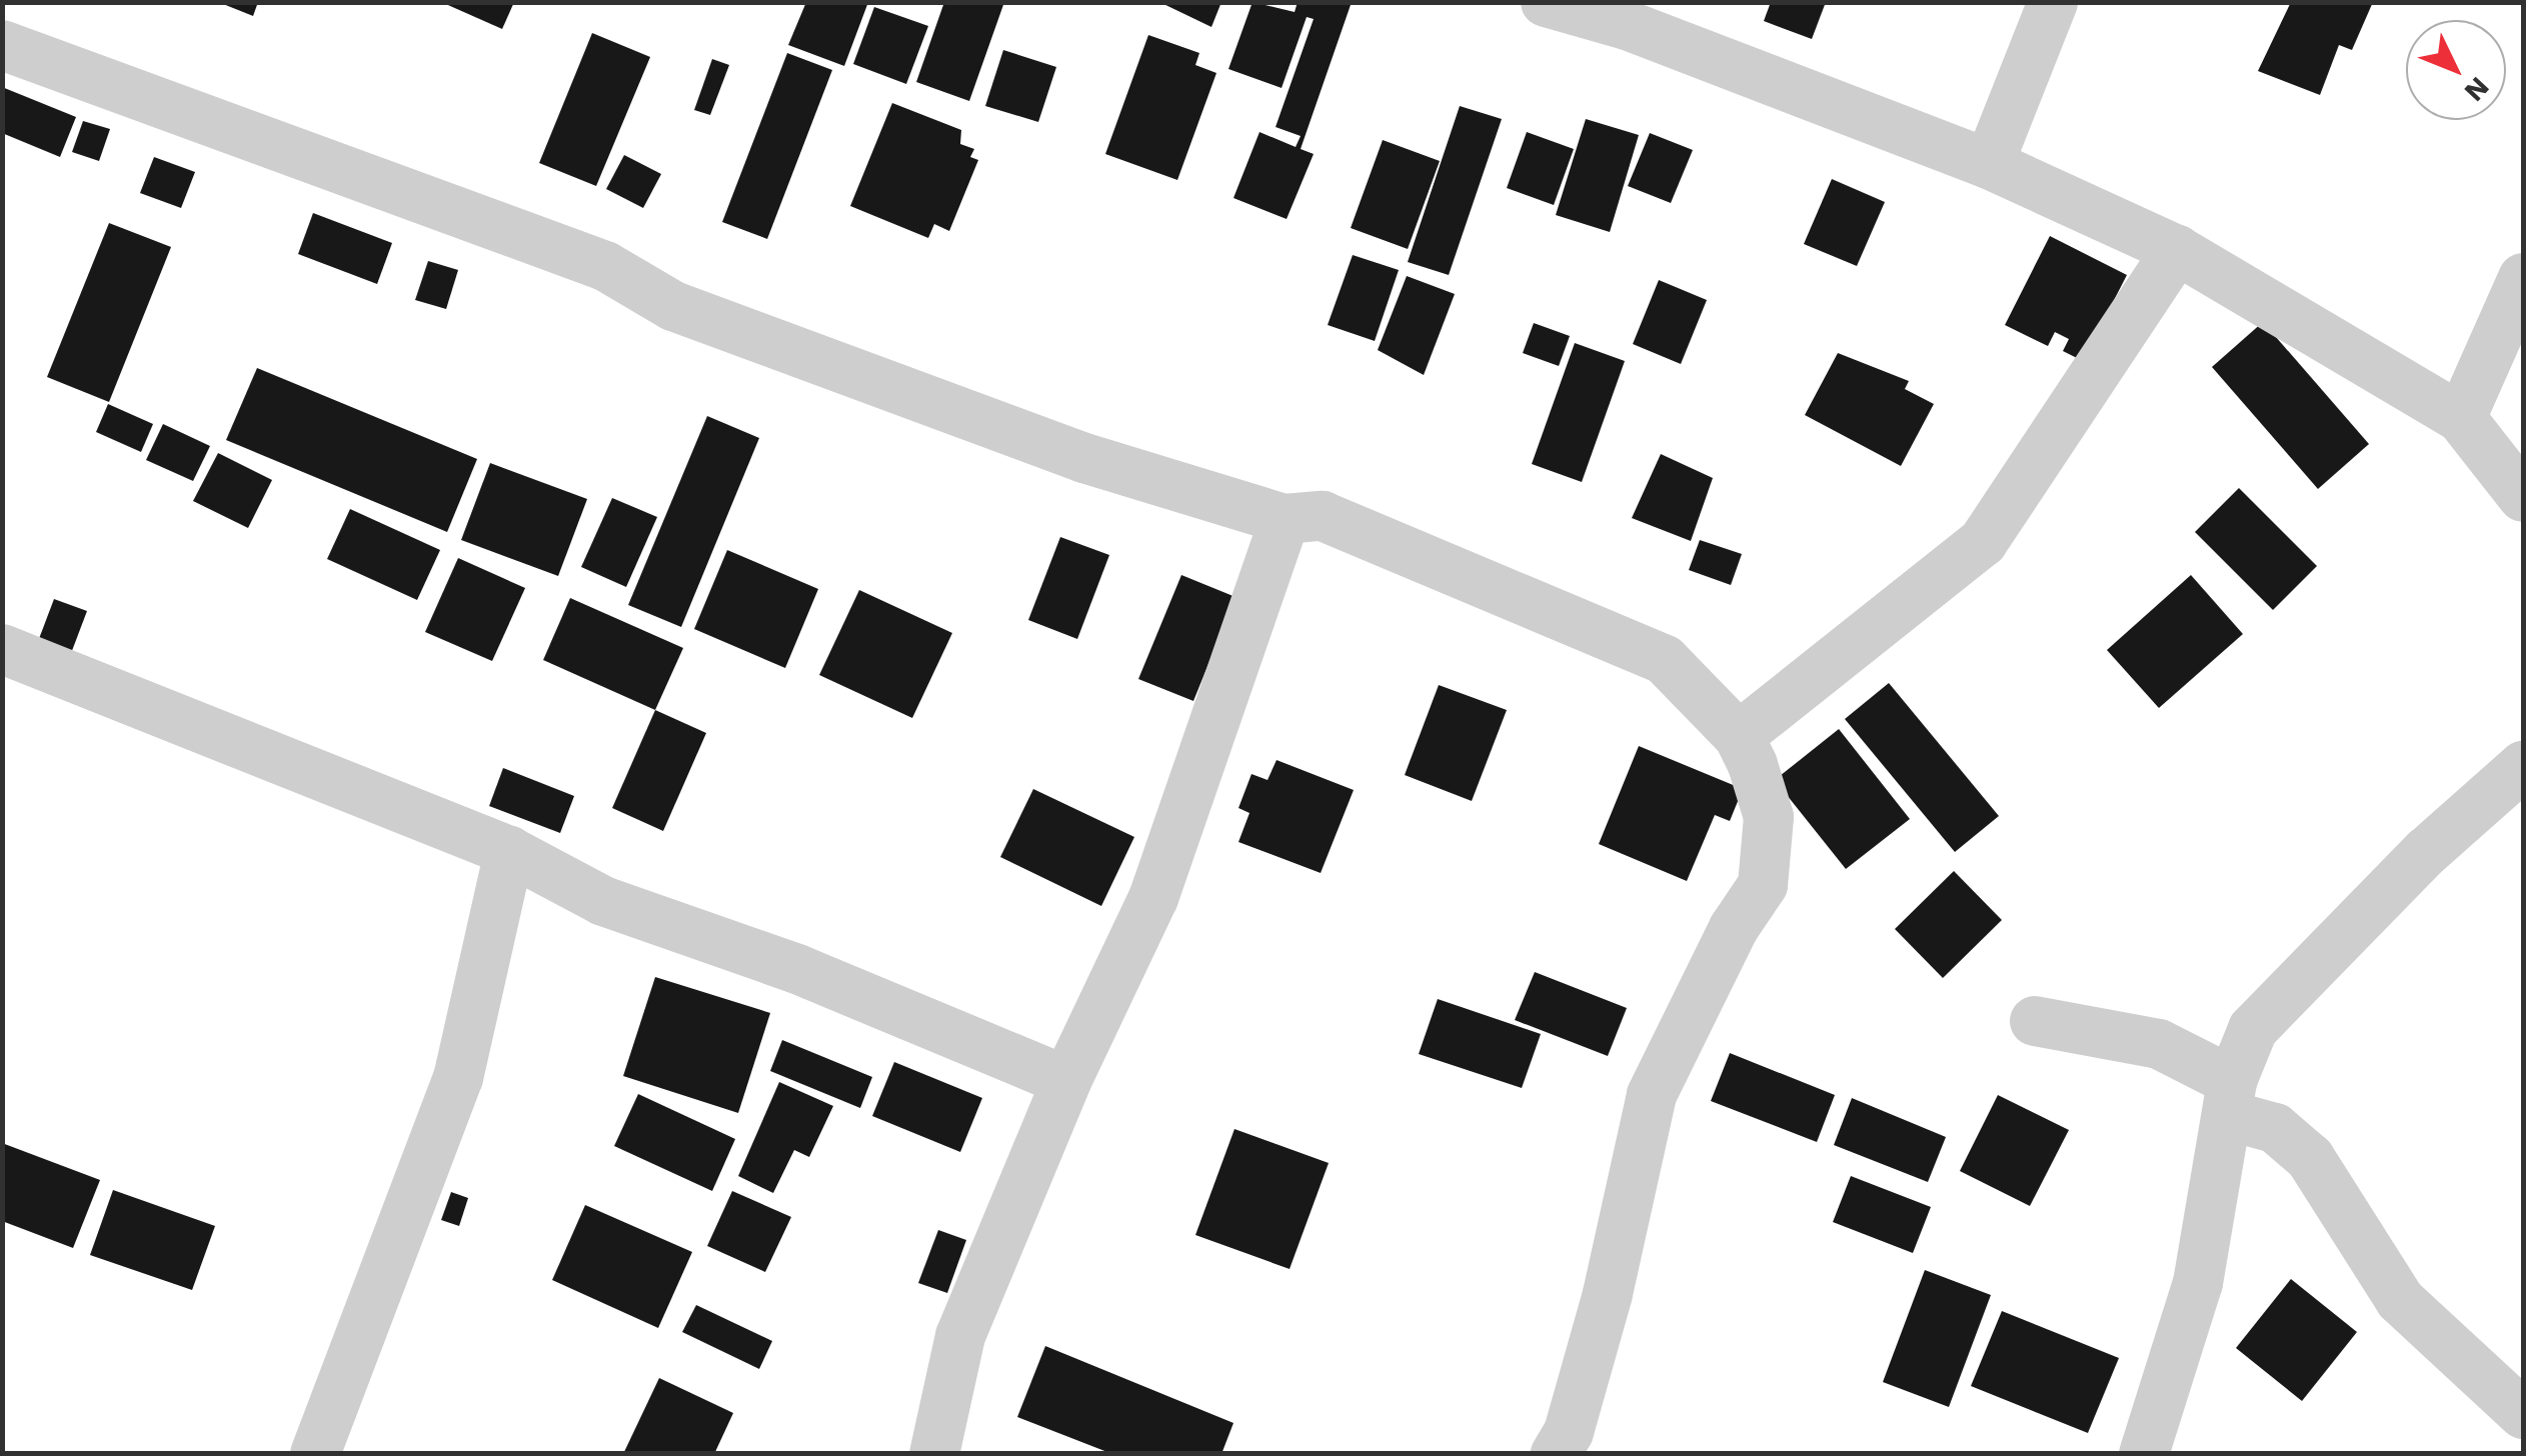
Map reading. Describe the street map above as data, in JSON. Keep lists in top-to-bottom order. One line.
{"north":"bottom right"}
